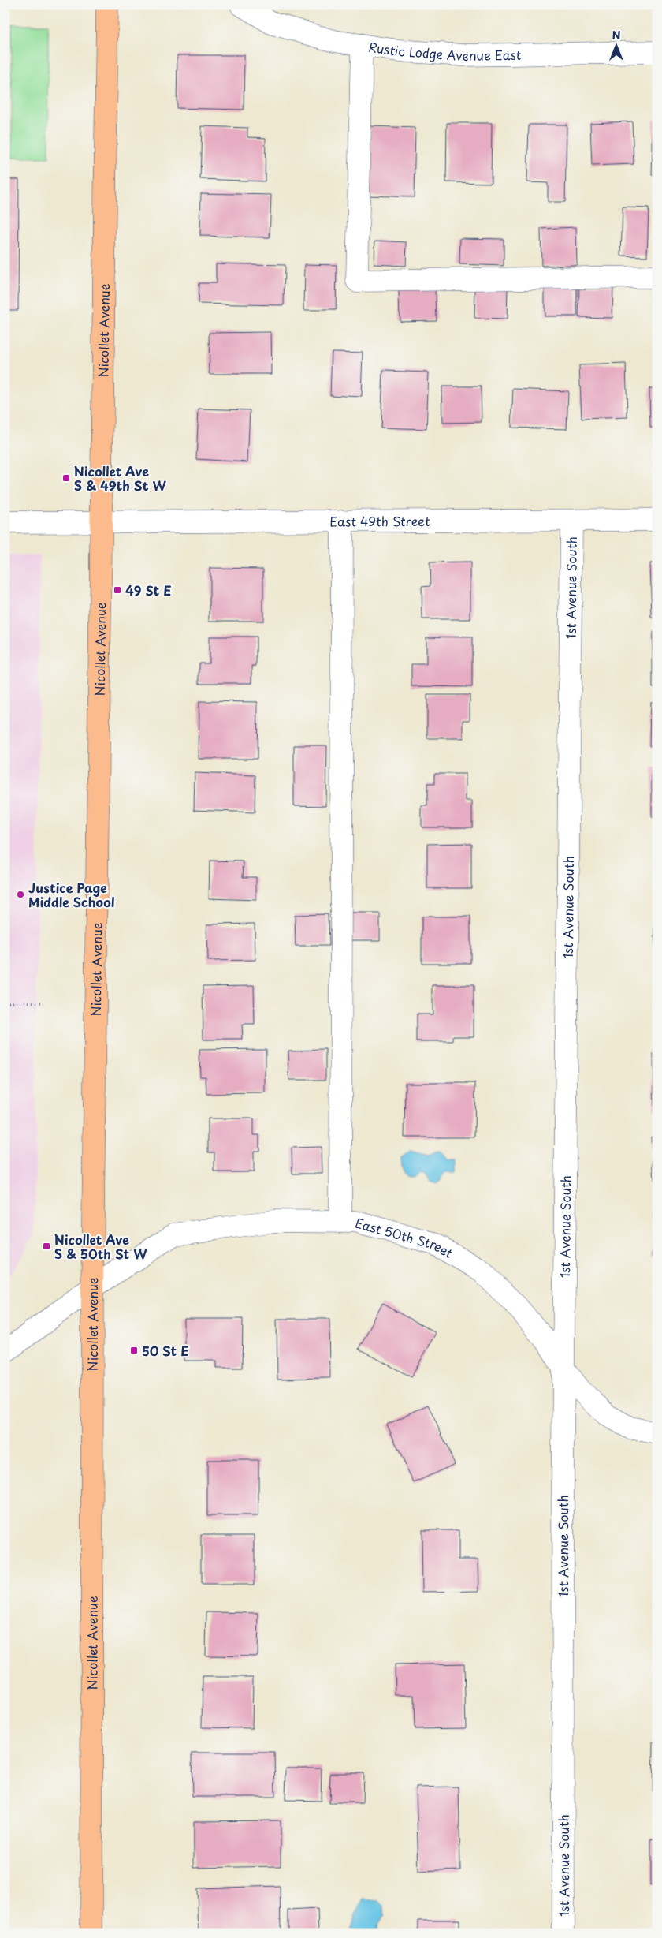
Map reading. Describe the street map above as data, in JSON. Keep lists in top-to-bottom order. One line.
{"streets":{"main road":["Nicollet Avenue"],"street":["Rustic Lodge Avenue East","East 49th Street","1st Avenue South","East 50th Street"]},"crossings":[["Nicollet Avenue","East 49th Street"],["Nicollet Avenue","East 50th Street"],["East 49th Street","1st Avenue South"],["1st Avenue South","East 50th Street"]],"places":{"transit":["Nicollet Ave S & 49th St W","49 St E","Nicollet Ave S & 50th St W","50 St E"],"other":["Justice Page Middle School"]},"north":"top"}
